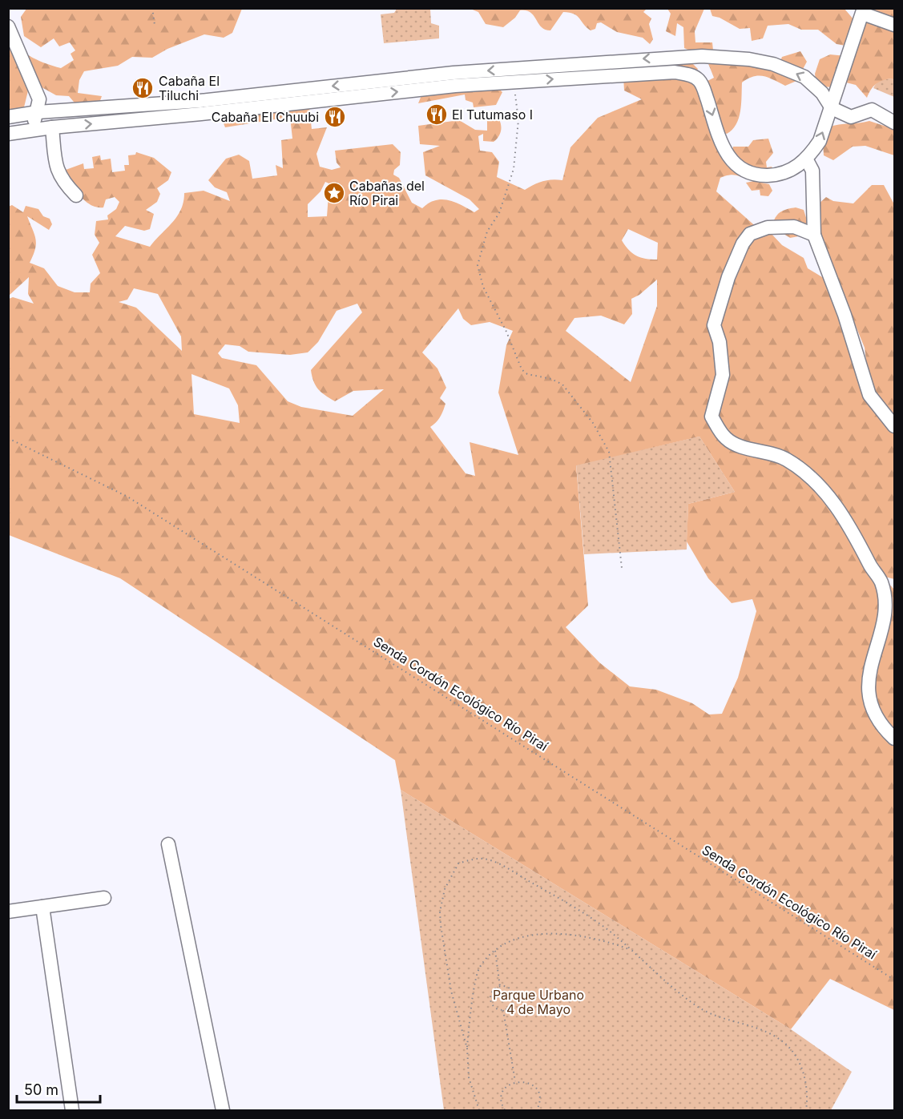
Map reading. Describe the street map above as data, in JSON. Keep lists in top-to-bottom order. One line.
{"streets":{"path":["Senda Cordón Ecológico Río Piraí"]},"parks":["Parque Urbano 4 de Mayo"],"places":{"restaurant":["Cabaña El Tiluchi","El Tutumaso I","Cabaña El Chuubi"],"place":["Cabañas del Río Pirai"]},"scale_bar":"50 m"}
